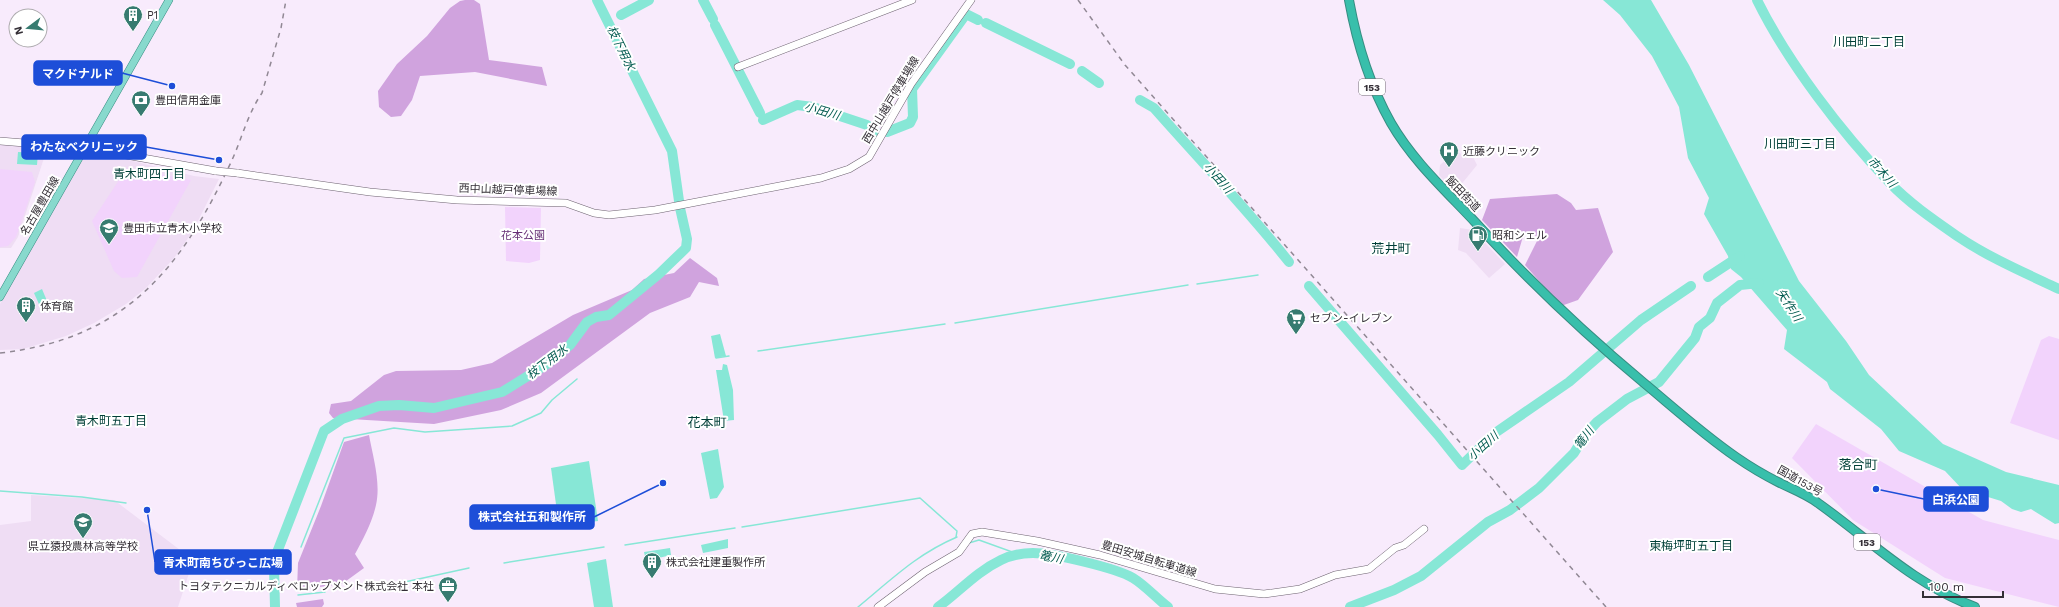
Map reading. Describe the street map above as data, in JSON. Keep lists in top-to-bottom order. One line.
{"streets":{"highway":["153","飯田街道","国道153号"],"main road":["西中山越戸停車場線","名古屋豊田線","豊田安城自転車道線"]},"crossings":[["西中山越戸停車場線","名古屋豊田線"],["飯田街道","国道153号"]],"districts":["川田町二丁目","川田町三丁目","青木町四丁目","荒井町","青木町五丁目","花本町","落合町","東梅坪町五丁目"],"water":["枝下用水","小田川","市木川","矢作川","篭川"],"parks":["花本公園"],"places":{"building":["P1","体育館","株式会社建重製作所"],"other":["マクドナルド","わたなべクリニック","株式会社五和製作所","白浜公園","青木町南ちびっこ広場"],"bank":["豊田信用金庫"],"hospital":["近藤クリニック"],"school or university":["豊田市立青木小学校","県立猿投農林高等学校"],"fuel station":["昭和シェル"],"supermarket":["セブン-イレブン"],"office":["トヨタテクニカルディベロップメント株式会社 本社"]},"scale_bar":"100 m","north":"left"}
